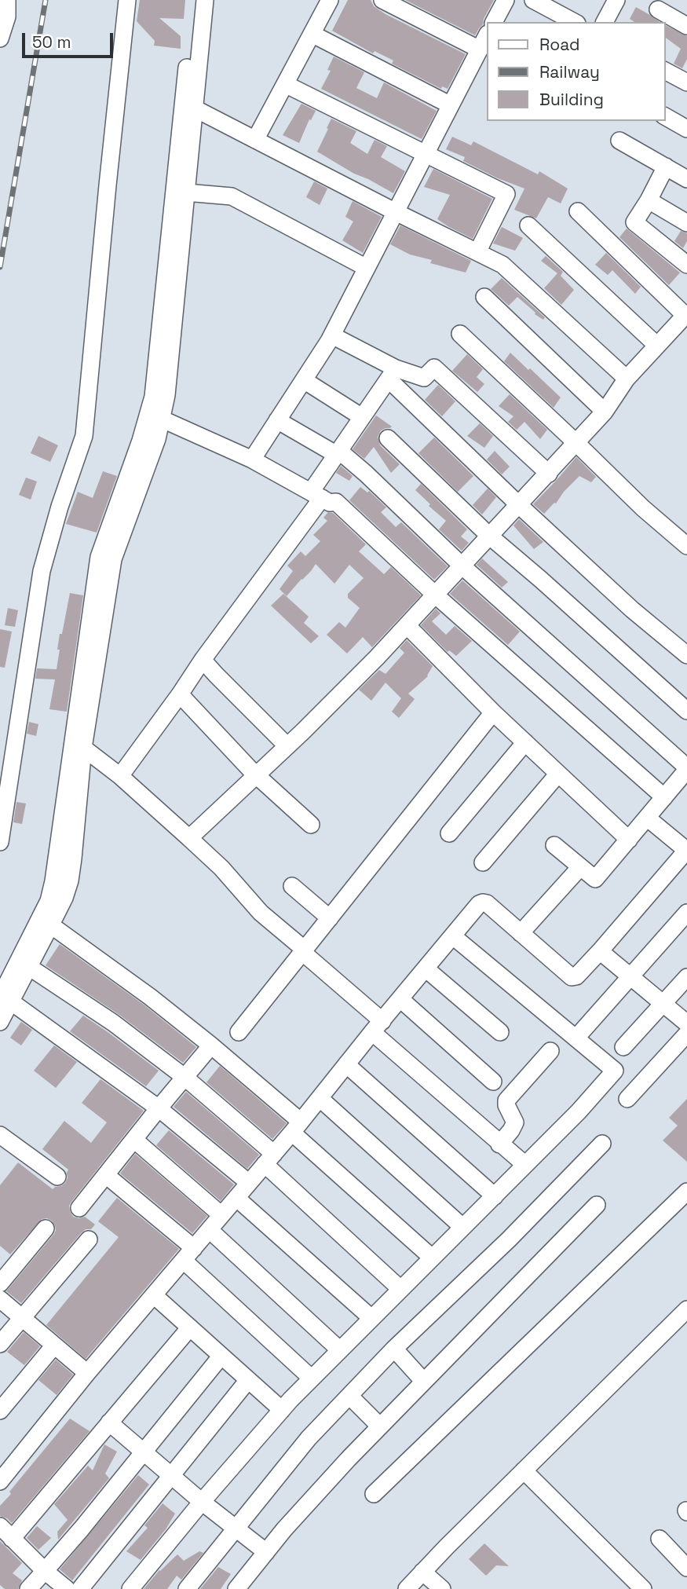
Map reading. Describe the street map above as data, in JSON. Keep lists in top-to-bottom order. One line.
{"legend":["Road","Railway","Building"],"scale_bar":"50 m"}
